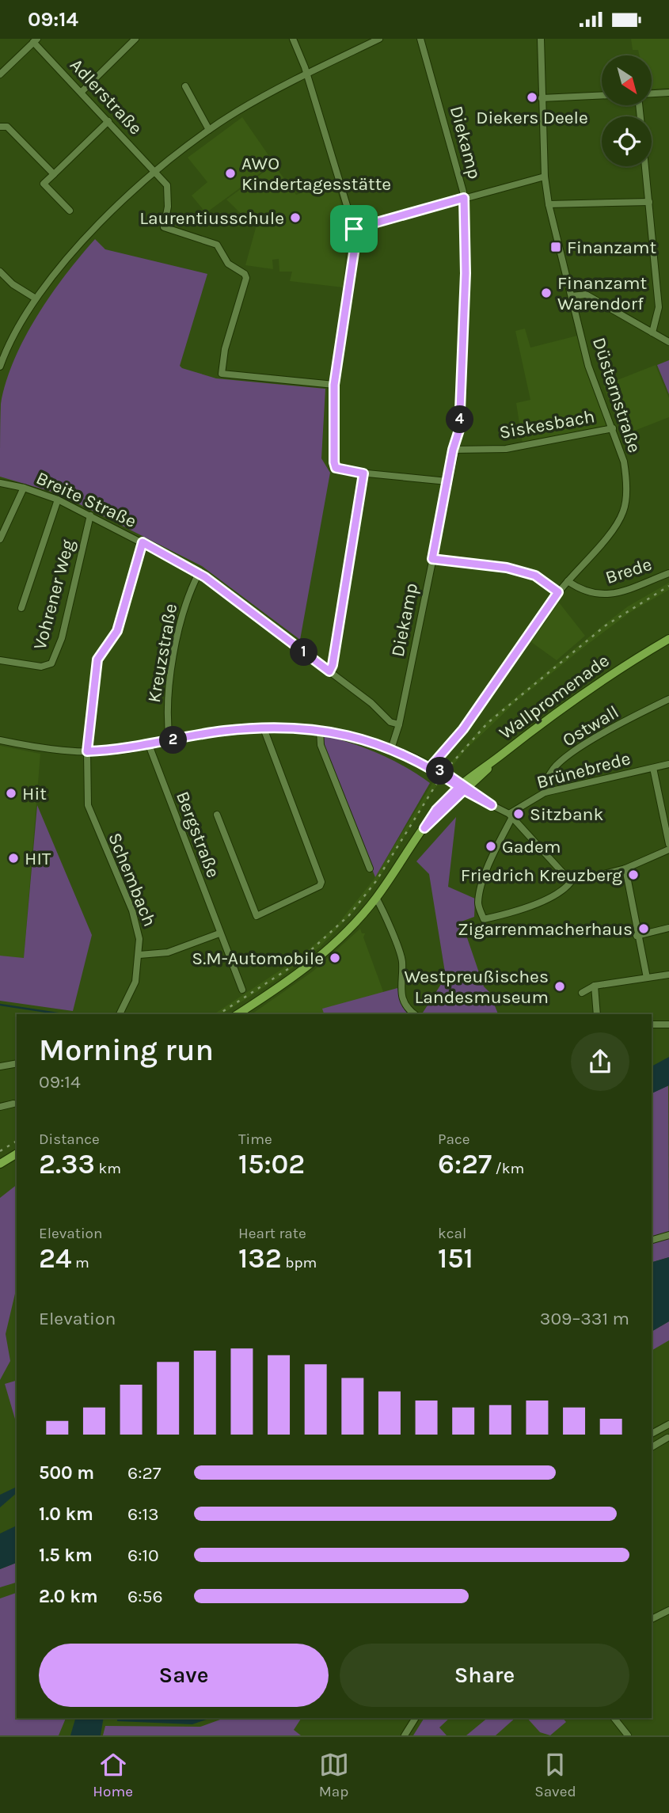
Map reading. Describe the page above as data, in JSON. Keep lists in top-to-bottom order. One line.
{"streets":{"main road":["Wallpromenade"],"street":["Adlerstraße","Diekamp","Düsternstraße","Siskesbach","Breite Straße","Brede","Vohrener Weg","Kreuzstraße","Ostwall","Brünebrede","Bergstraße","Schembach"]},"crossings":[["Diekamp","Siskesbach"],["Diekamp","Breite Straße"],["Düsternstraße","Siskesbach"],["Düsternstraße","Brede"],["Breite Straße","Vohrener Weg"],["Breite Straße","Kreuzstraße"],["Breite Straße","Schembach"],["Ostwall","Brünebrede"]],"places":{"other":["Diekers Deele","AWO Kindertagesstätte","Laurentiusschule","Finanzamt Warendorf","Hit","Sitzbank","Gadem","HIT","Friedrich Kreuzberg","Zigarrenmacherhaus","S.M-Automobile","Westpreußisches Landesmuseum"],"transit":["Finanzamt"]},"north":"bottom right","page":{"status":"09:14","pins":["4","1","2","3"],"heading":["Morning run","09:14"],"stats":[["Distance","2.33 km"],["Time","15:02"],["Pace","6:27 /km"],["Elevation","24 m"],["Heart rate","132 bpm"],["kcal","151"]],"chart":["Elevation","309–331 m"],"list":[{"name":"500 m","note":"6:27"},{"name":"1.0 km","note":"6:13"},{"name":"1.5 km","note":"6:10"},{"name":"2.0 km","note":"6:56"}],"buttons":["Save","Share"],"tabs":["Home","Map","Saved"]}}
